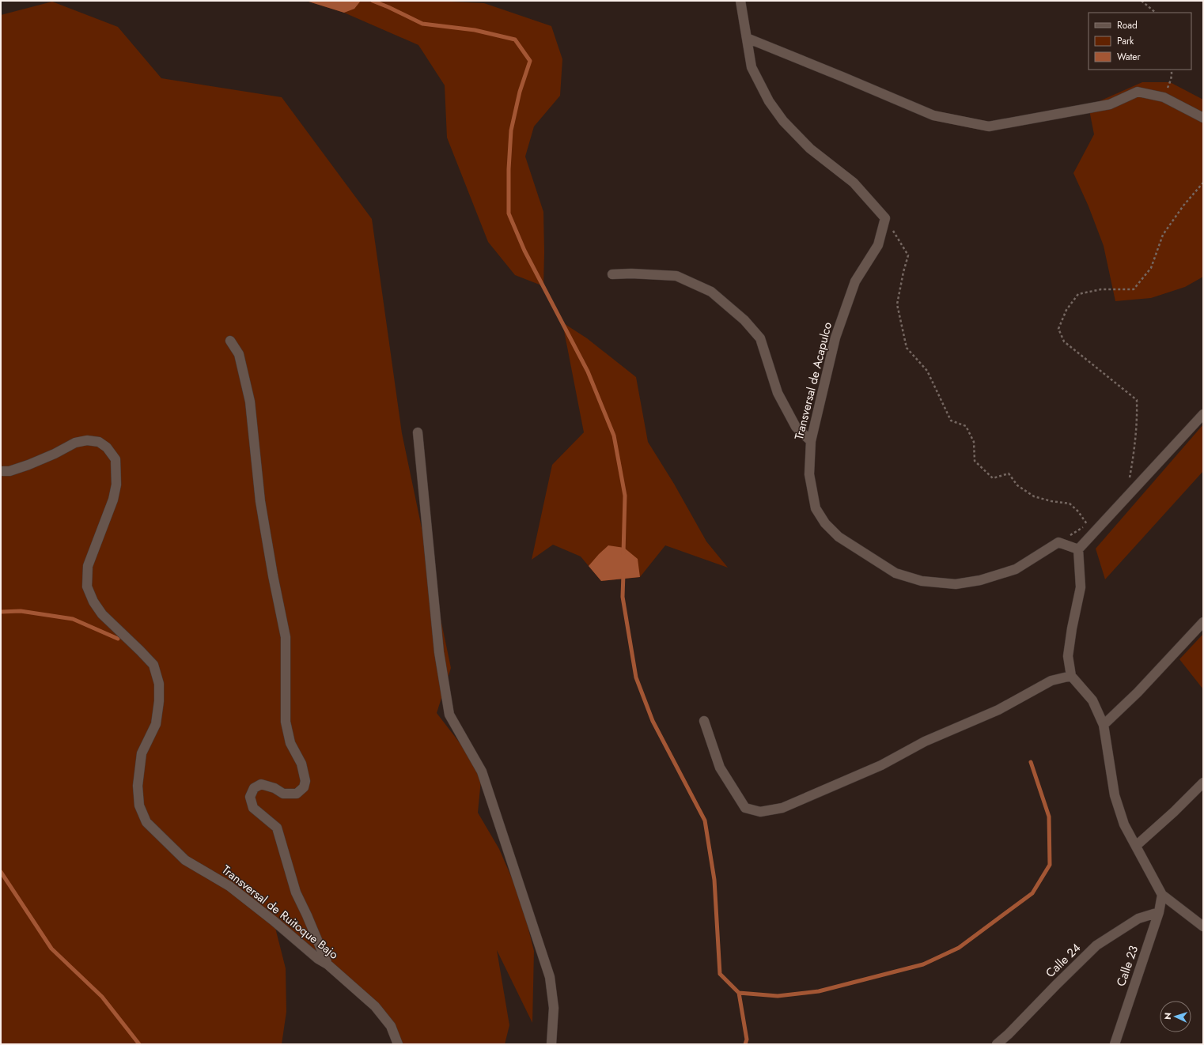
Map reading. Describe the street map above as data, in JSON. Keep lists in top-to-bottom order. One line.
{"streets":{"street":["Transversal de Acapulco","Transversal de Ruitoque Bajo","Calle 24","Calle 23"]},"crossings":[["Calle 24","Calle 23"]],"legend":["Road","Park","Water"],"north":"left"}
